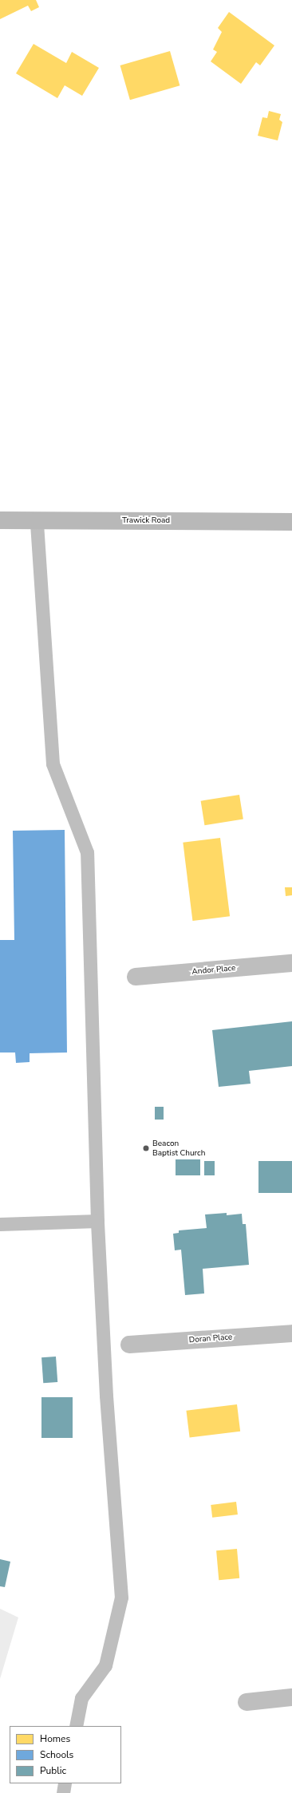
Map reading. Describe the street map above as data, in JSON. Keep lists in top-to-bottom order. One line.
{"streets":{"street":["Trawick Road","Andor Place","Doran Place"]},"places":["Beacon Baptist Church"],"legend":["Homes","Schools","Public"]}
